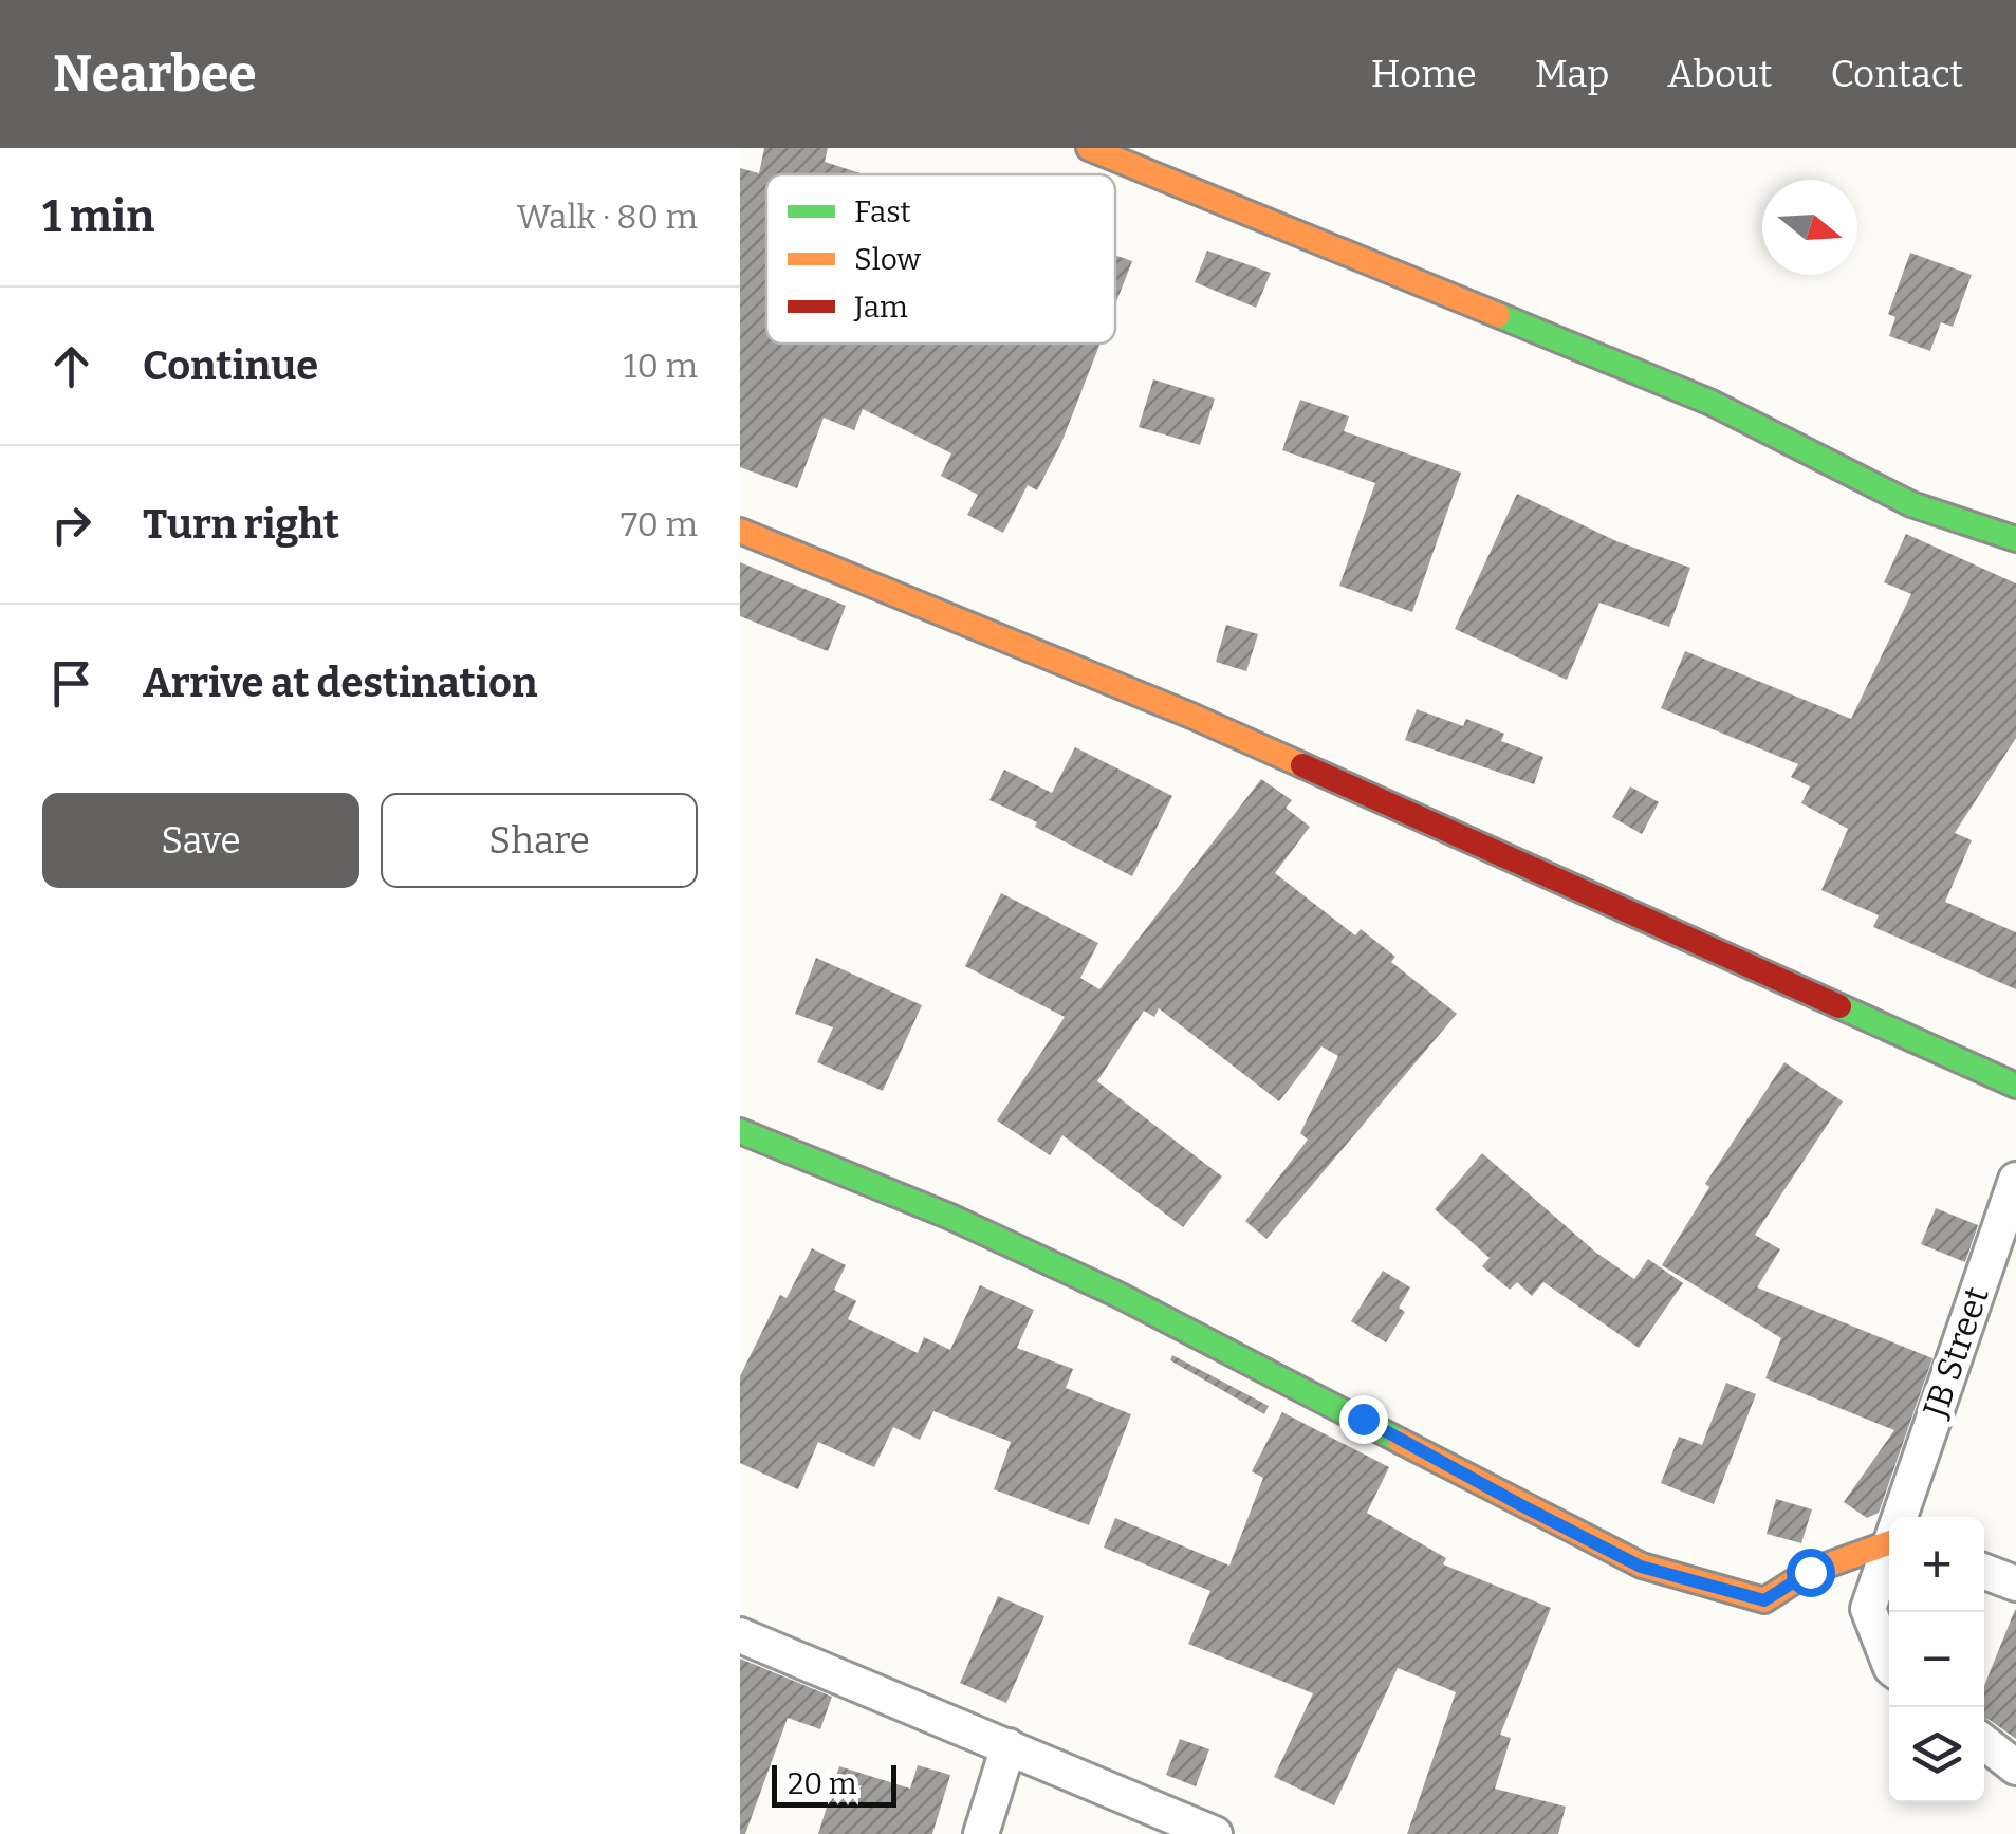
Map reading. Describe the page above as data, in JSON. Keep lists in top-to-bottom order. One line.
{"streets":{"street":["JB Street"]},"legend":["Fast","Slow","Jam"],"scale_bar":"20 m","north":"right","page":{"header":"Nearbee","nav":["Home","Map","About","Contact"],"heading":["1 min","Walk · 80 m"],"list":[["Continue","10 m"],["Turn right","70 m"],"Arrive at destination"],"buttons":["Save","Share"],"map_buttons":["+","−"],"scale":"20 m"}}
